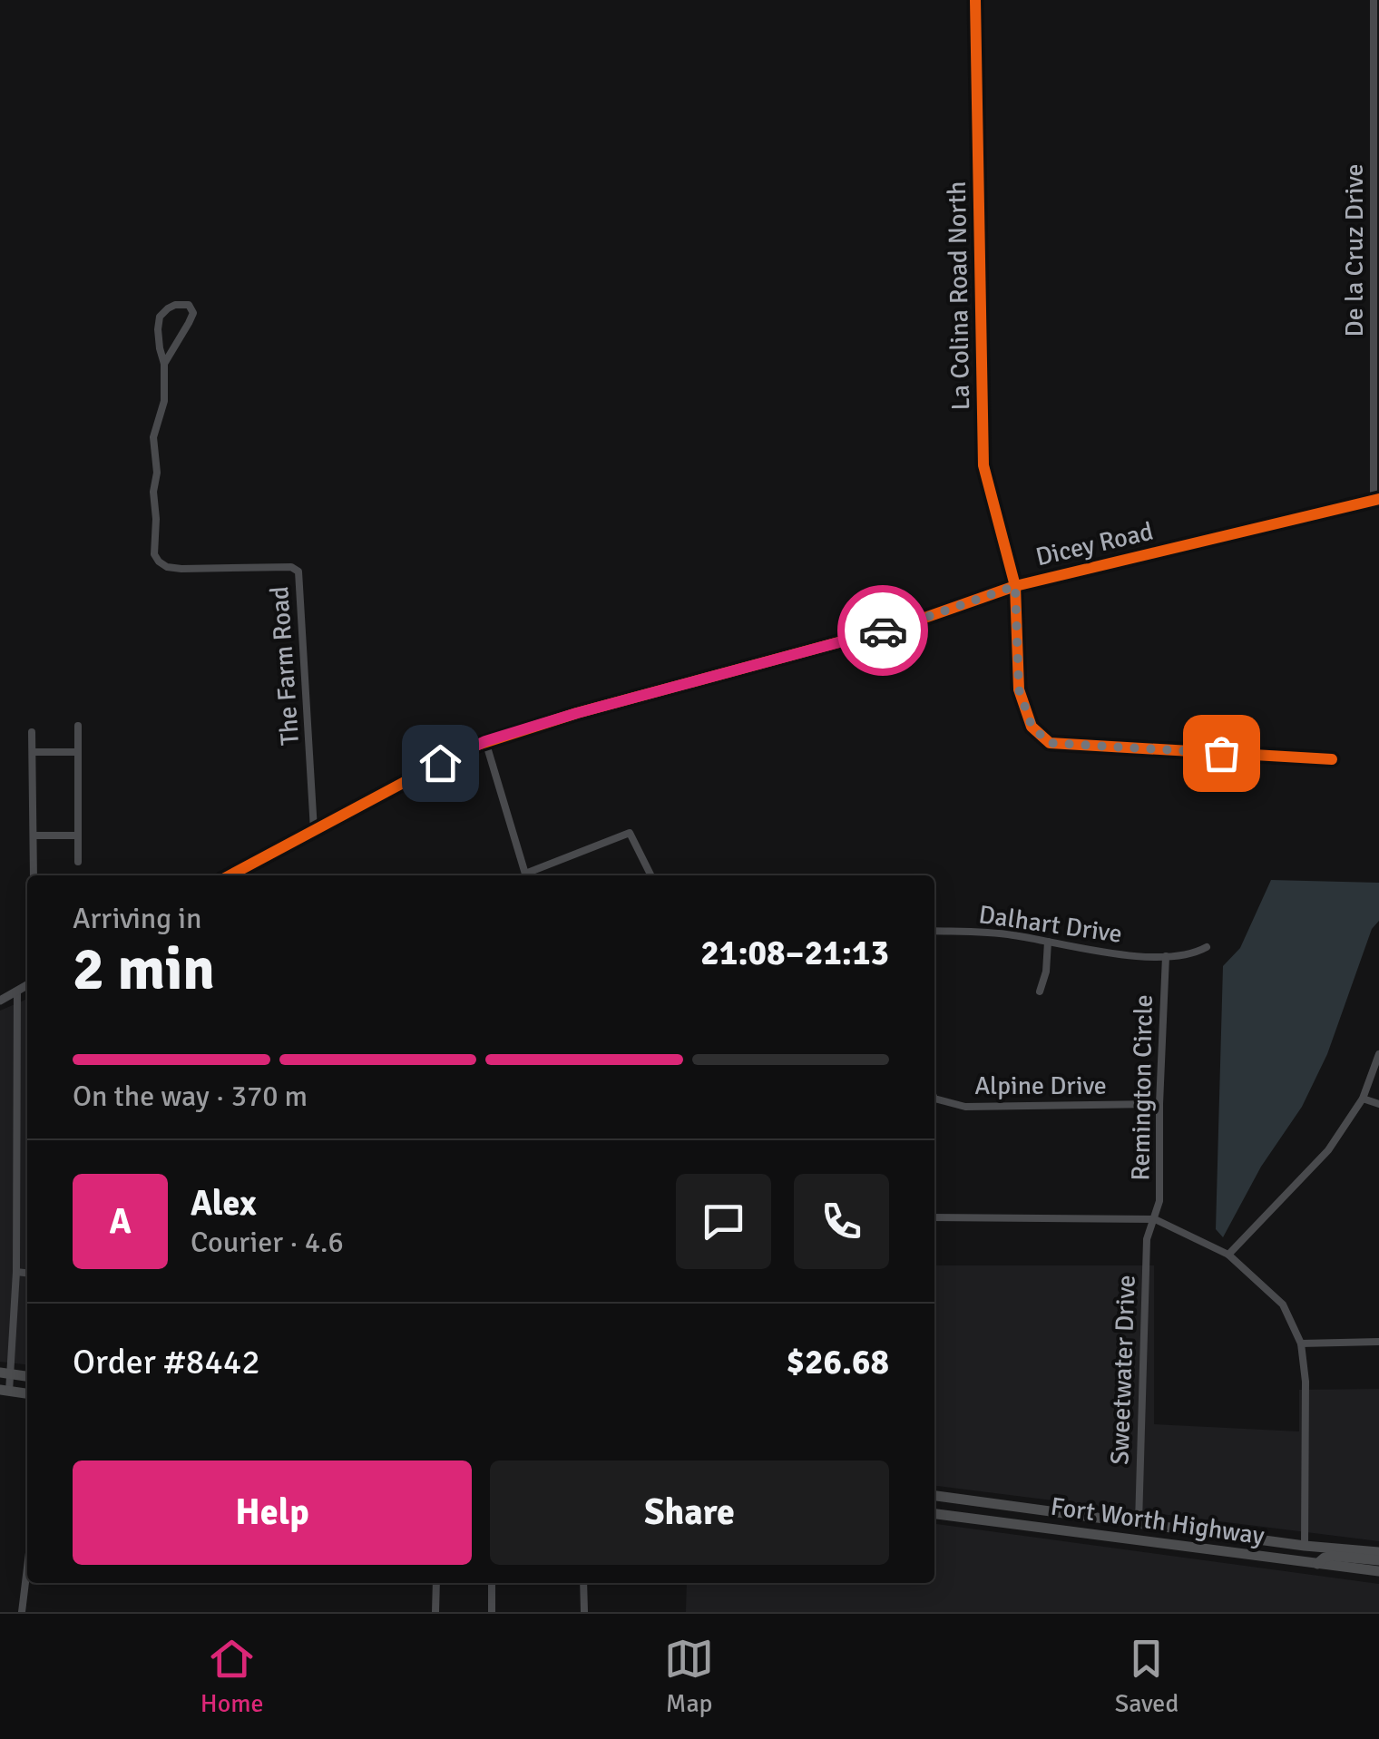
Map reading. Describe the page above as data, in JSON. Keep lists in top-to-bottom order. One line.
{"streets":{"main road":["Fort Worth Highway"],"street":["De la Cruz Drive","La Colina Road North","Dicey Road","The Farm Road","Dalhart Drive","Alpine Drive","Remington Circle","Sweetwater Drive"]},"crossings":[["De la Cruz Drive","Dicey Road"],["La Colina Road North","Dicey Road"],["Dicey Road","The Farm Road"],["Dalhart Drive","Remington Circle"],["Alpine Drive","Remington Circle"],["Remington Circle","Sweetwater Drive"],["Sweetwater Drive","Fort Worth Highway"]],"page":{"heading":["2 min","Arriving in","21:08–21:13"],"panel":["Alex","Courier · 4.6","Order #8442","$26.68"],"bar":"On the way · 370 m","round":"A","buttons":["Help","Share"],"tabs":["Home","Map","Saved"]}}
